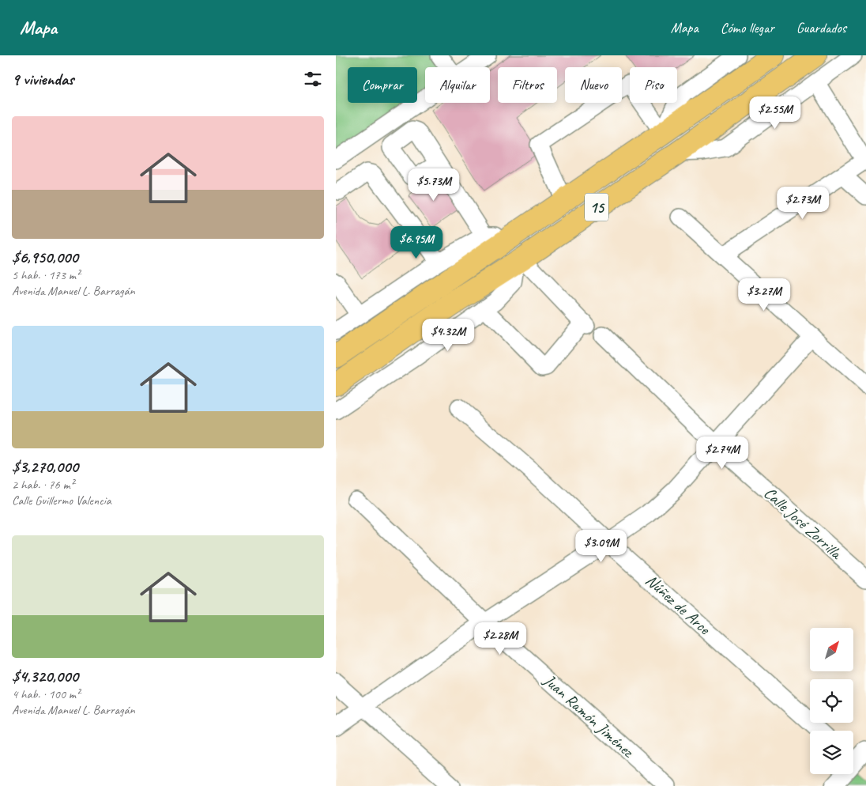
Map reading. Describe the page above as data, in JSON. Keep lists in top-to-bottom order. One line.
{"streets":{"highway":["15"],"street":["Calle José Zorrilla","Núñez de Arce","Juan Ramón Jiménez"]},"north":"top right","page":{"header":"Mapa","nav":["Mapa","Cómo llegar","Guardados"],"heading":"9 viviendas","chip":["Comprar","Alquilar","Filtros","Nuevo","Piso"],"price":["$2.55M","$5.73M","$2.73M","$6.95M","$3.27M","$4.32M","$2.74M","$3.09M","$2.28M"],"list":[{"name":"$6,950,000","note":"5 hab. · 173 m² · Avenida Manuel L. Barragán"},{"name":"$3,270,000","note":"2 hab. · 76 m² · Calle Guillermo Valencia"},{"name":"$4,320,000","note":"4 hab. · 100 m² · Avenida Manuel L. Barragán"}]}}
